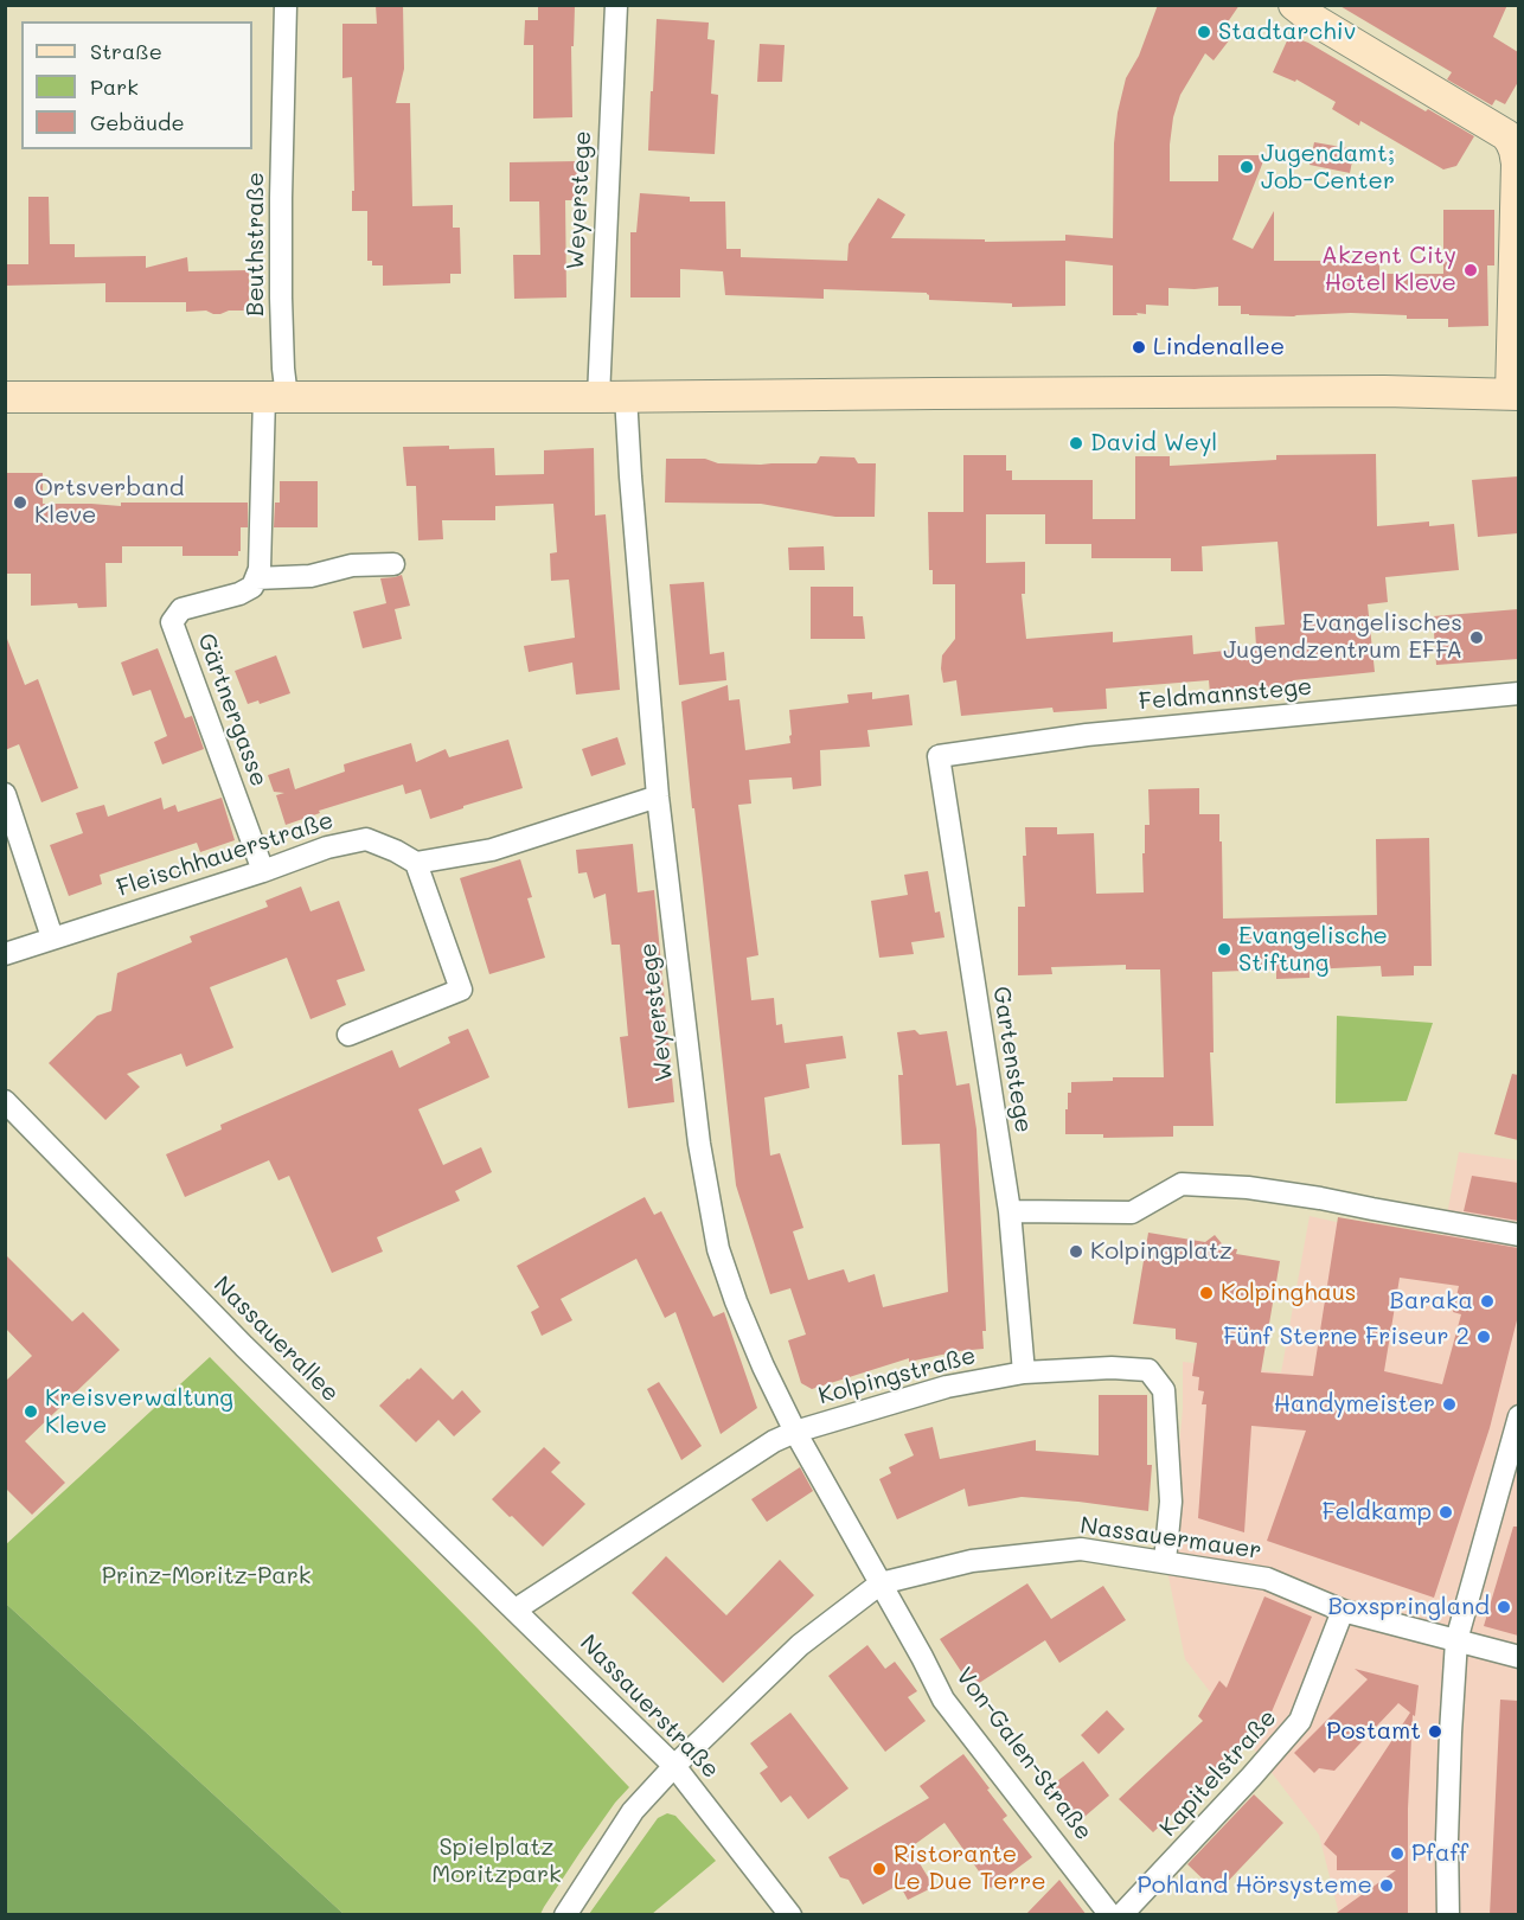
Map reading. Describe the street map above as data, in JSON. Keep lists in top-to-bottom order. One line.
{"streets":{"street":["Weyerstege","Beuthstraße","Feldmannstege","Gärtnergasse","Fleischhauerstraße","Gartenstege","Nassauerallee","Kolpingstraße","Nassauermauer","Nassauerstraße","Von-Galen-Straße","Kapitelstraße"]},"crossings":[["Weyerstege","Kolpingstraße"],["Weyerstege","Nassauermauer"],["Weyerstege","Von-Galen-Straße"],["Feldmannstege","Gartenstege"],["Gärtnergasse","Fleischhauerstraße"],["Gartenstege","Kolpingstraße"],["Nassauerallee","Kolpingstraße"],["Nassauerallee","Nassauerstraße"],["Kolpingstraße","Nassauermauer"],["Kolpingstraße","Nassauerstraße"],["Nassauermauer","Nassauerstraße"],["Nassauermauer","Von-Galen-Straße"],["Nassauermauer","Kapitelstraße"]],"parks":["Prinz-Moritz-Park","Spielplatz Moritzpark"],"places":["Stadtarchiv","Jugendamt; Job-Center","Akzent City Hotel Kleve","Lindenallee","David Weyl","Ortsverband Kleve","Evangelisches Jugendzentrum EFFA","Evangelische Stiftung","Kolpingplatz","Kolpinghaus","Baraka","Fünf Sterne Friseur 2","Handymeister","Kreisverwaltung Kleve","Feldkamp","Boxspringland","Postamt","Pfaff","Ristorante Le Due Terre","Pohland Hörsysteme"],"legend":["Straße","Park","Gebäude"]}
